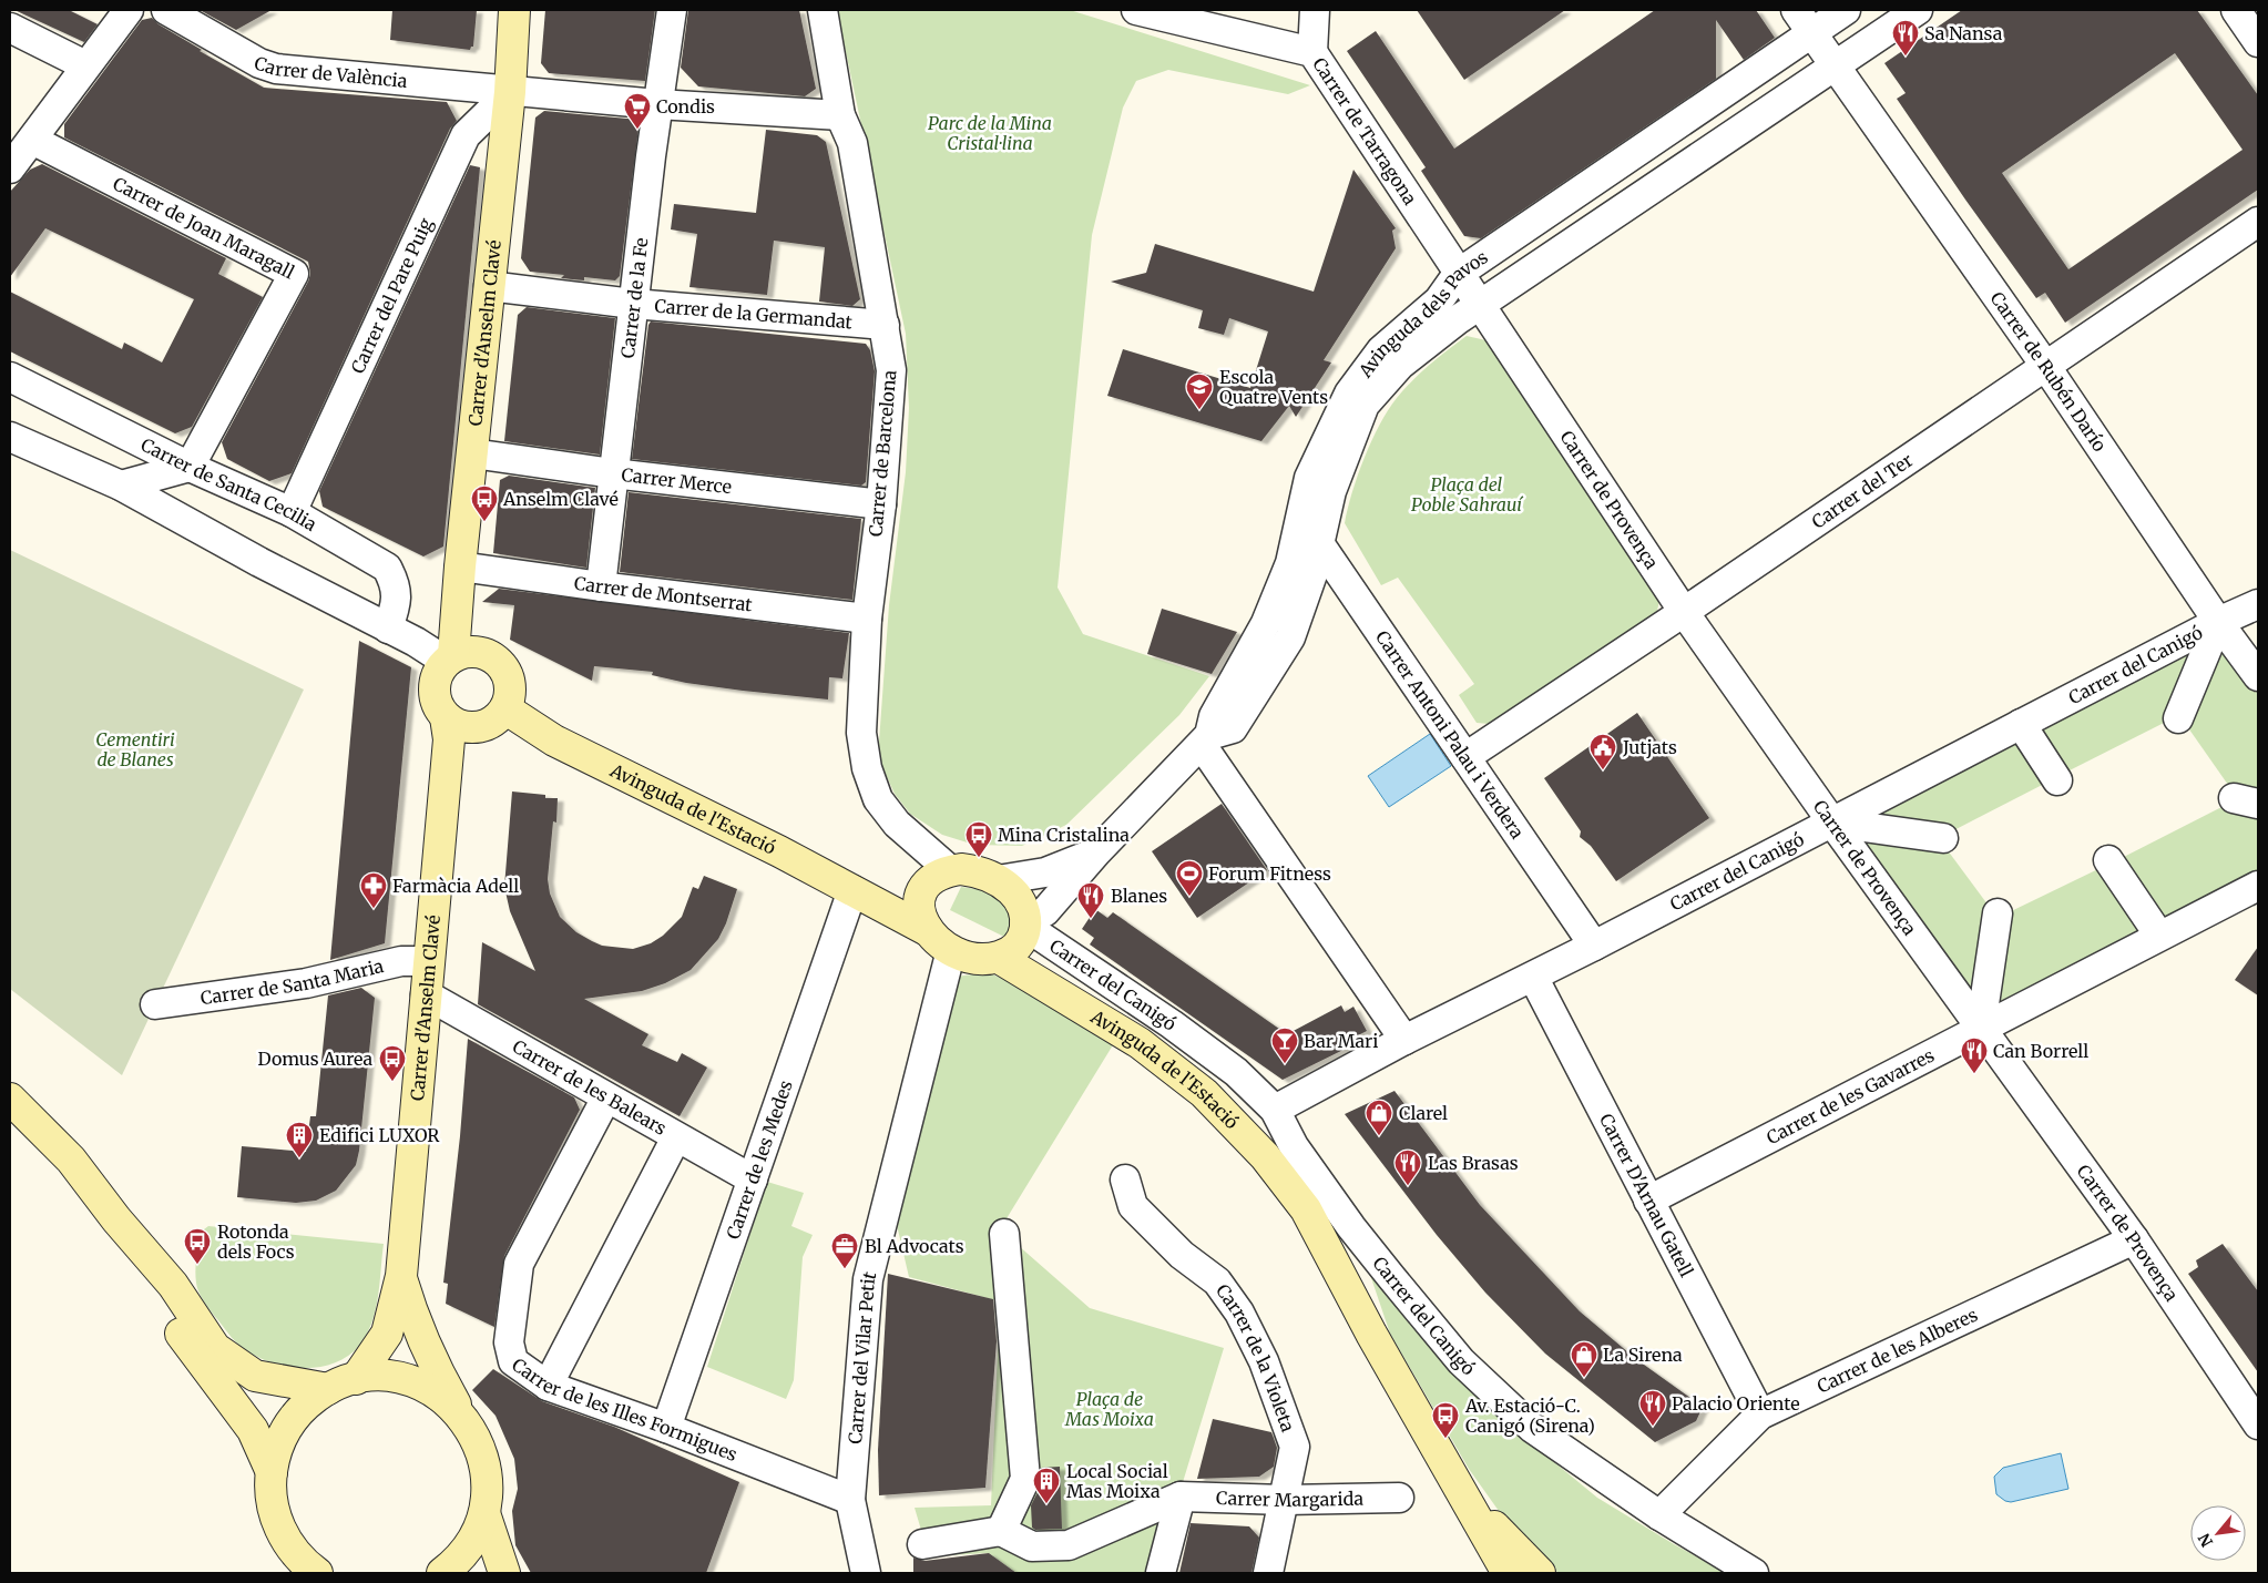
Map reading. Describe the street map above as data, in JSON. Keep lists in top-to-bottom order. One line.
{"streets":{"street":["Carrer de València","Carrer de Tarragona","Carrer de Joan Maragall","Carrer del Pare Puig","Carrer de la Fe","Carrer de la Germandat","Avinguda dels Pavos","Carrer d'Anselm Clavé","Carrer de Rubén Darío","Carrer de Barcelona","Carrer Merce","Carrer de Santa Cecilia","Carrer del Ter","Carrer de Provença","Carrer de Montserrat","Carrer del Canigó","Carrer Antoni Palau i Verdera","Avinguda de l'Estació","Carrer de Santa Maria","Carrer de les Balears","Carrer de les Gavarres","Carrer de les Medes","Carrer D'Arnau Gatell","Carrer de les Alberes","Carrer del Vilar Petit","Carrer de la Violeta","Carrer de les Illes Formigues","Carrer Margarida"]},"crossings":[["Carrer de València","Carrer del Pare Puig"],["Carrer de València","Carrer de la Fe"],["Carrer de València","Carrer d'Anselm Clavé"],["Carrer de València","Carrer de Barcelona"],["Carrer de Tarragona","Avinguda dels Pavos"],["Carrer de Tarragona","Carrer de Provença"],["Carrer de Joan Maragall","Carrer de Santa Cecilia"],["Carrer del Pare Puig","Carrer d'Anselm Clavé"],["Carrer del Pare Puig","Carrer de Santa Cecilia"],["Carrer de la Fe","Carrer de la Germandat"],["Carrer de la Fe","Carrer Merce"],["Carrer de la Fe","Carrer de Montserrat"],["Carrer de la Germandat","Carrer d'Anselm Clavé"],["Carrer de la Germandat","Carrer de Barcelona"],["Avinguda dels Pavos","Carrer de Rubén Darío"],["Avinguda dels Pavos","Carrer de Barcelona"],["Avinguda dels Pavos","Carrer de Provença"],["Avinguda dels Pavos","Carrer del Canigó"],["Avinguda dels Pavos","Carrer Antoni Palau i Verdera"],["Avinguda dels Pavos","Avinguda de l'Estació"],["Avinguda dels Pavos","Carrer del Vilar Petit"],["Carrer d'Anselm Clavé","Carrer Merce"],["Carrer d'Anselm Clavé","Carrer de Montserrat"],["Carrer d'Anselm Clavé","Avinguda de l'Estació"],["Carrer d'Anselm Clavé","Carrer de Santa Maria"],["Carrer d'Anselm Clavé","Carrer de les Balears"],["Carrer de Rubén Darío","Carrer del Ter"],["Carrer de Rubén Darío","Carrer del Canigó"],["Carrer de Barcelona","Carrer Merce"],["Carrer de Barcelona","Carrer de Montserrat"],["Carrer de Barcelona","Carrer del Canigó"],["Carrer de Barcelona","Avinguda de l'Estació"],["Carrer de Barcelona","Carrer del Vilar Petit"],["Carrer del Ter","Carrer de Provença"],["Carrer del Ter","Carrer Antoni Palau i Verdera"],["Carrer de Provença","Carrer del Canigó"],["Carrer de Provença","Carrer de les Gavarres"],["Carrer de Provença","Carrer de les Alberes"],["Carrer del Canigó","Carrer Antoni Palau i Verdera"],["Carrer del Canigó","Avinguda de l'Estació"],["Carrer del Canigó","Carrer D'Arnau Gatell"],["Carrer del Canigó","Carrer de les Alberes"],["Carrer del Canigó","Carrer del Vilar Petit"],["Avinguda de l'Estació","Carrer de les Medes"],["Avinguda de l'Estació","Carrer del Vilar Petit"],["Carrer de les Balears","Carrer de les Medes"],["Carrer de les Balears","Carrer de les Illes Formigues"],["Carrer de les Gavarres","Carrer D'Arnau Gatell"],["Carrer de les Medes","Carrer de les Illes Formigues"],["Carrer D'Arnau Gatell","Carrer de les Alberes"],["Carrer del Vilar Petit","Carrer de les Illes Formigues"],["Carrer de la Violeta","Carrer Margarida"]],"parks":["Parc de la Mina Cristal·lina","Plaça del Poble Sahrauí","Cementiri de Blanes","Plaça de Mas Moixa"],"places":{"restaurant":["Sa Nansa","Blanes","Can Borrell","Las Brasas","Palacio Oriente"],"supermarket":["Condis"],"school or university":["Escola Quatre Vents"],"bus stop":["Anselm Clavé","Mina Cristalina","Domus Aurea","Rotonda dels Focs","Av. Estació-C. Canigó (Sirena)"],"public building":["Jutjats"],"sports":["Forum Fitness"],"pharmacy":["Farmàcia Adell"],"bar":["Bar Mari"],"shop":["Clarel","La Sirena"],"building":["Edifici LUXOR","Local Social Mas Moixa"],"office":["Bl Advocats"]},"north":"bottom left"}
